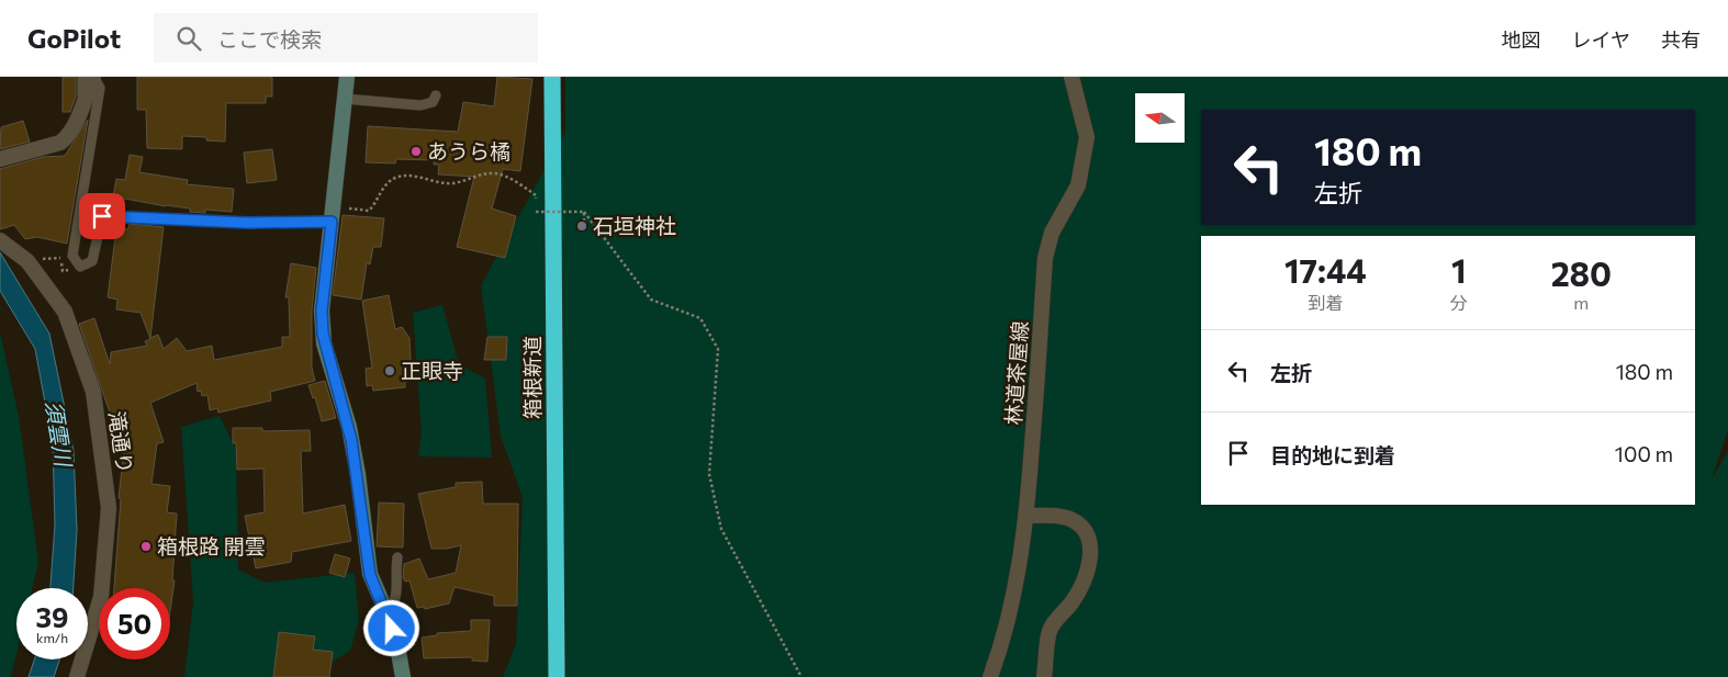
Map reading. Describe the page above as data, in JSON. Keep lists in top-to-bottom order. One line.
{"streets":{"highway":["箱根新道"],"street":["林道茶屋線","滝通り"]},"water":["須雲川"],"places":["あうら橘","石垣神社","正眼寺","箱根路 開雲"],"north":"left","page":{"header":"GoPilot","search":"ここで検索","nav":["地図","レイヤ","共有"],"turn":["180 m","左折"],"eta":["17:44","到着","1","分","280","m"],"list":[{"name":"左折","value":"180 m"},{"name":"目的地に到着","value":"100 m"}],"speed":"39 km/h","limit":"50"}}
